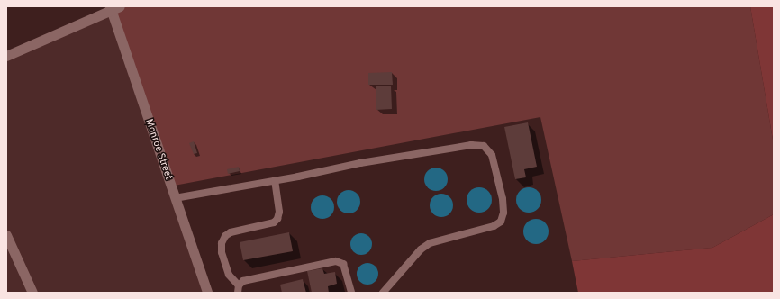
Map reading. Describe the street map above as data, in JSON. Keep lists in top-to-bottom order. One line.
{"streets":{"street":["Monroe Street"]}}
